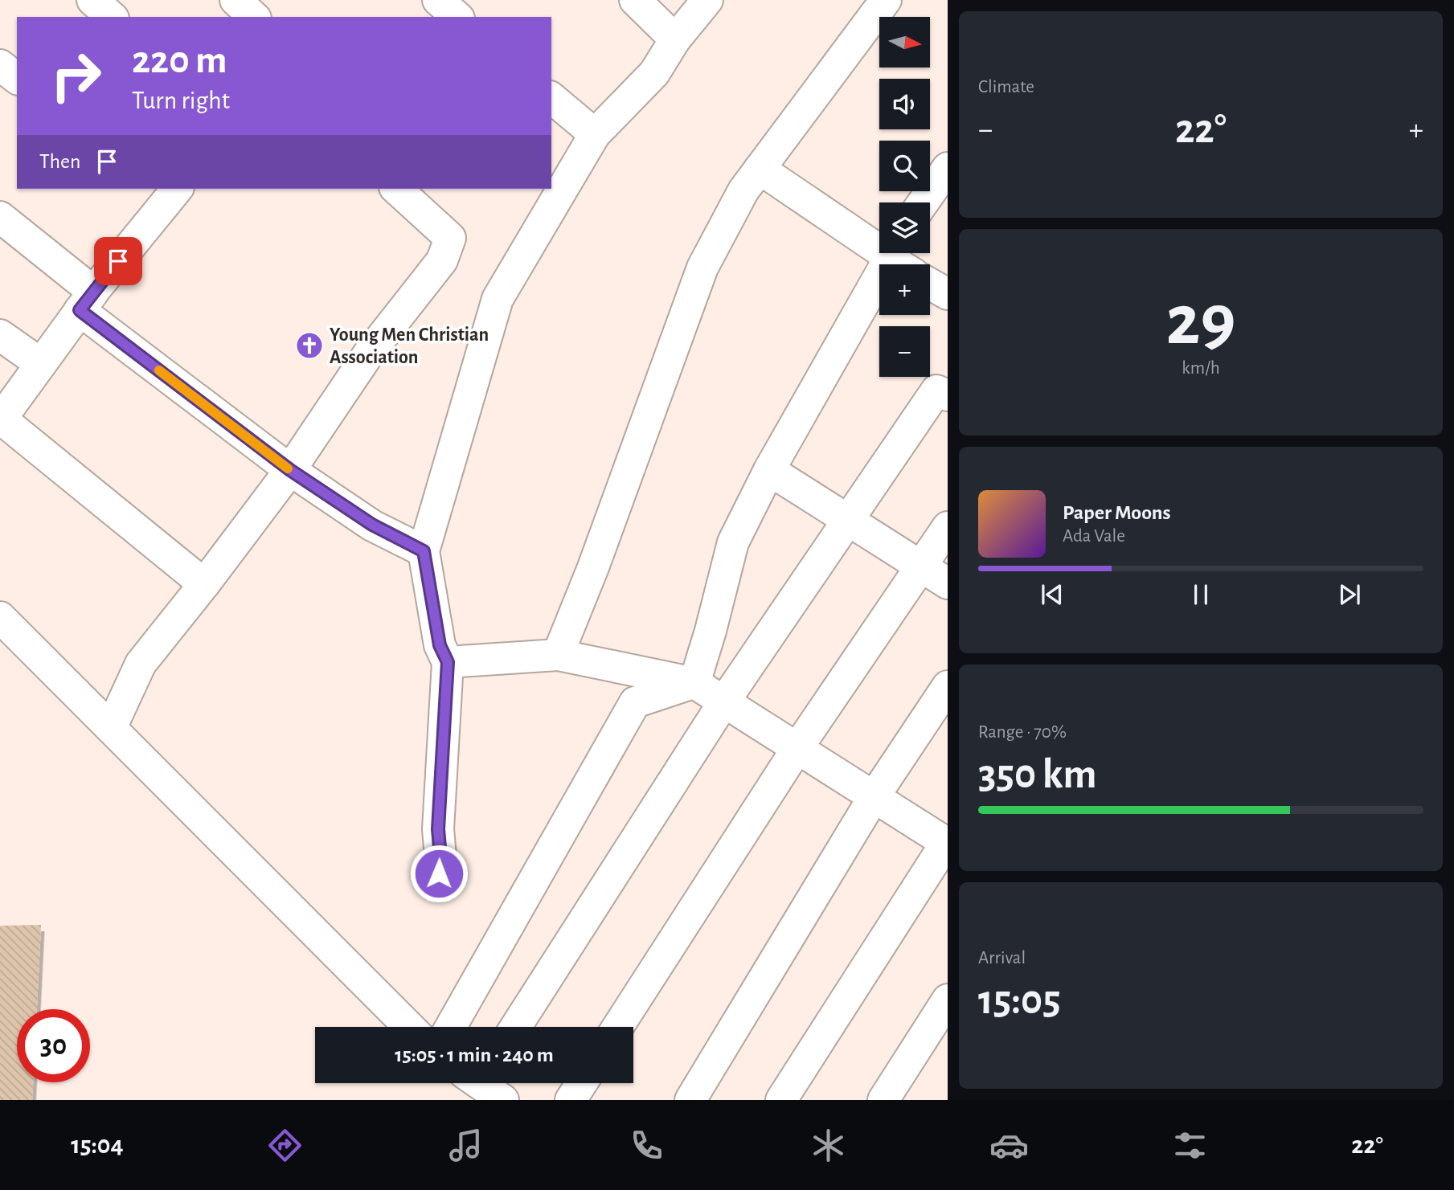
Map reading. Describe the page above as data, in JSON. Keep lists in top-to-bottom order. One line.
{"places":{"church":["Young Men Christian Association"]},"north":"right","page":{"tile":["Climate",["29","km/h"],["Range · 70%","350 km"],["Arrival","15:05"]],"map_buttons":["+","−"],"turn":["220 m","Turn right"],"heat":["−","22°","+"],"then":"Then","song":["Paper Moons","Ada Vale"],"limit":"30","trip":"15:05 · 1 min · 240 m","tabs":["15:04","22°"]}}
